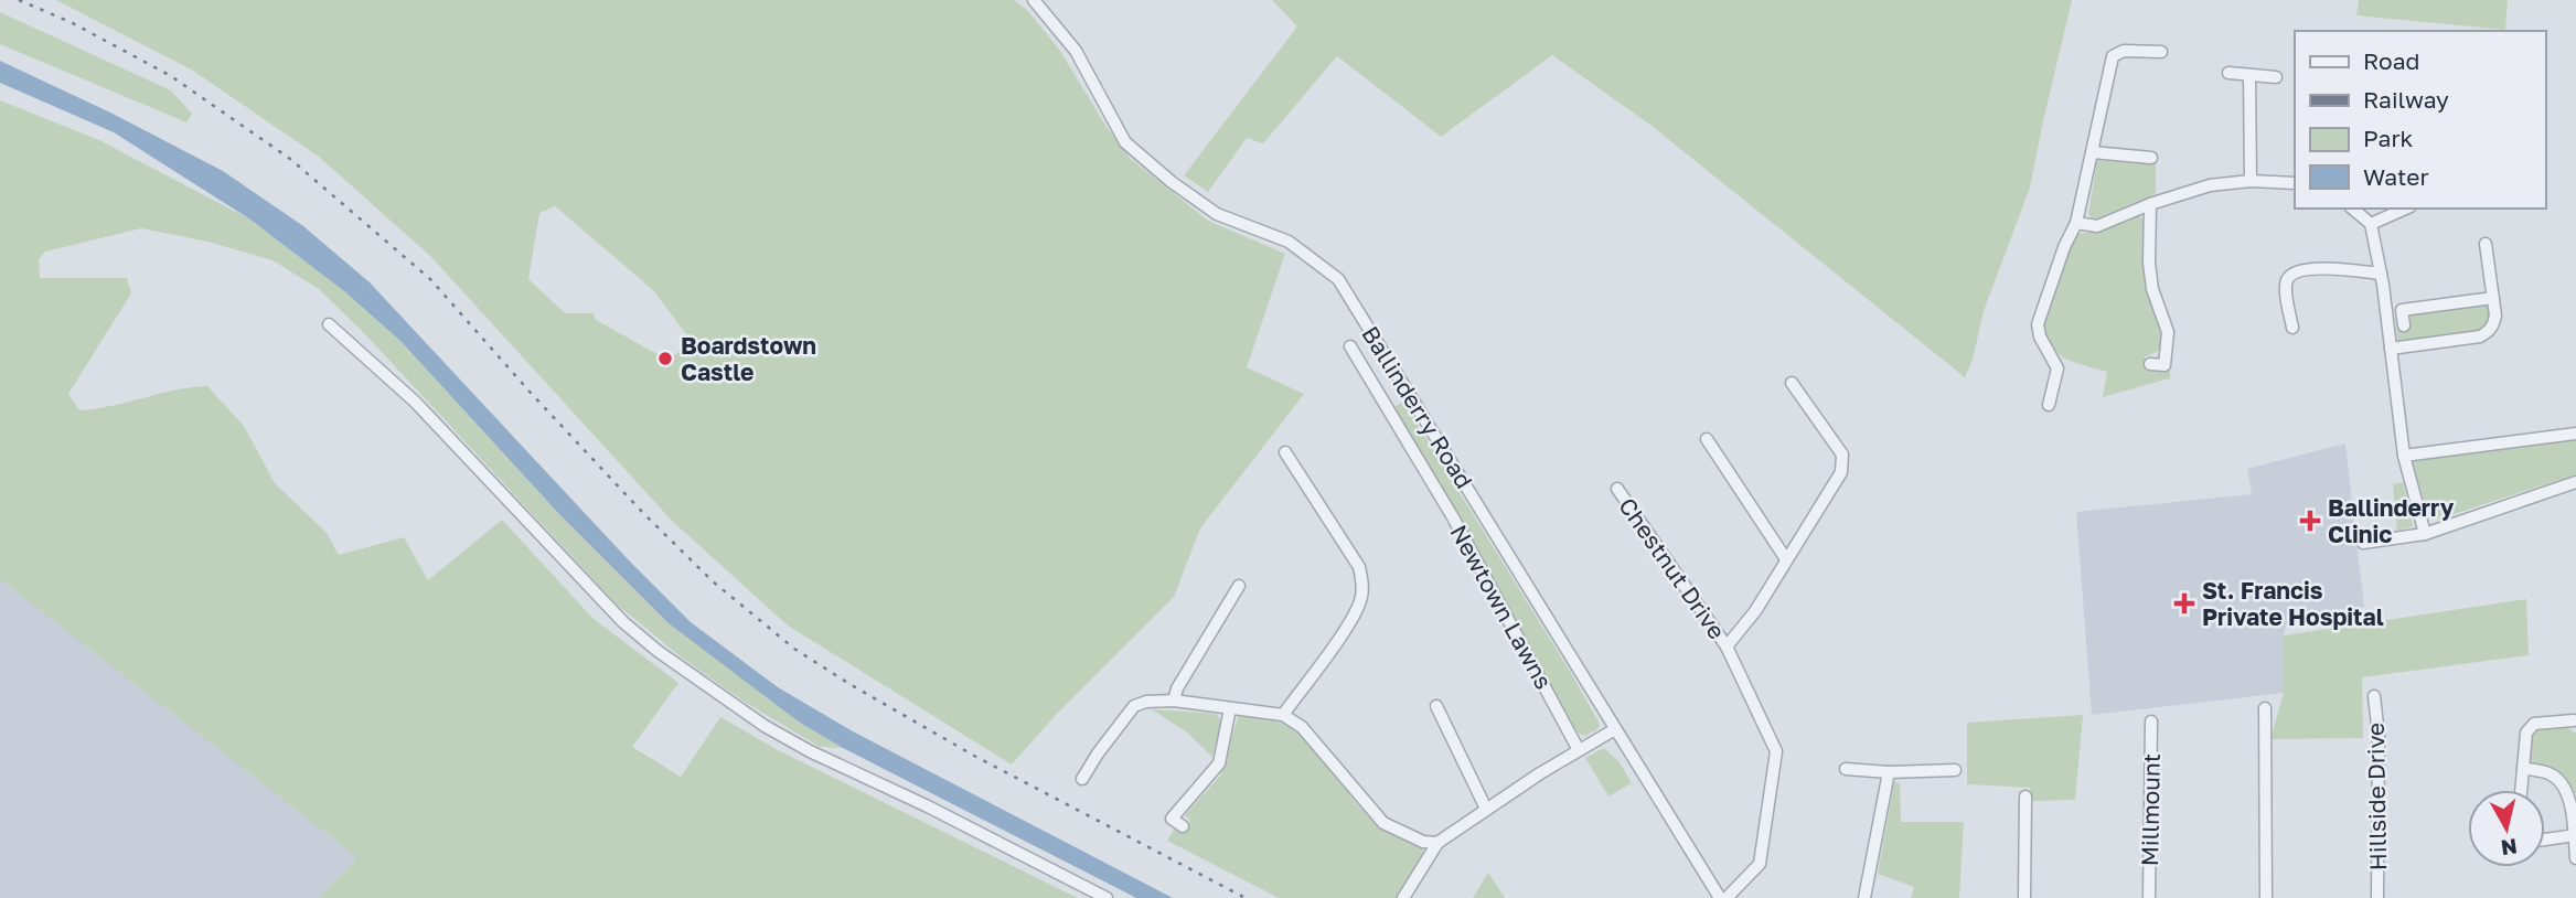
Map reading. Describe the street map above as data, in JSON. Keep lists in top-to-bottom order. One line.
{"streets":{"street":["Ballinderry Road","Chestnut Drive","Newtown Lawns","Hillside Drive","Millmount"]},"crossings":[["Ballinderry Road","Chestnut Drive"]],"places":{"other":["Boardstown Castle"],"health":["Ballinderry Clinic","St. Francis Private Hospital"]},"legend":["Road","Railway","Park","Water"],"north":"bottom"}
